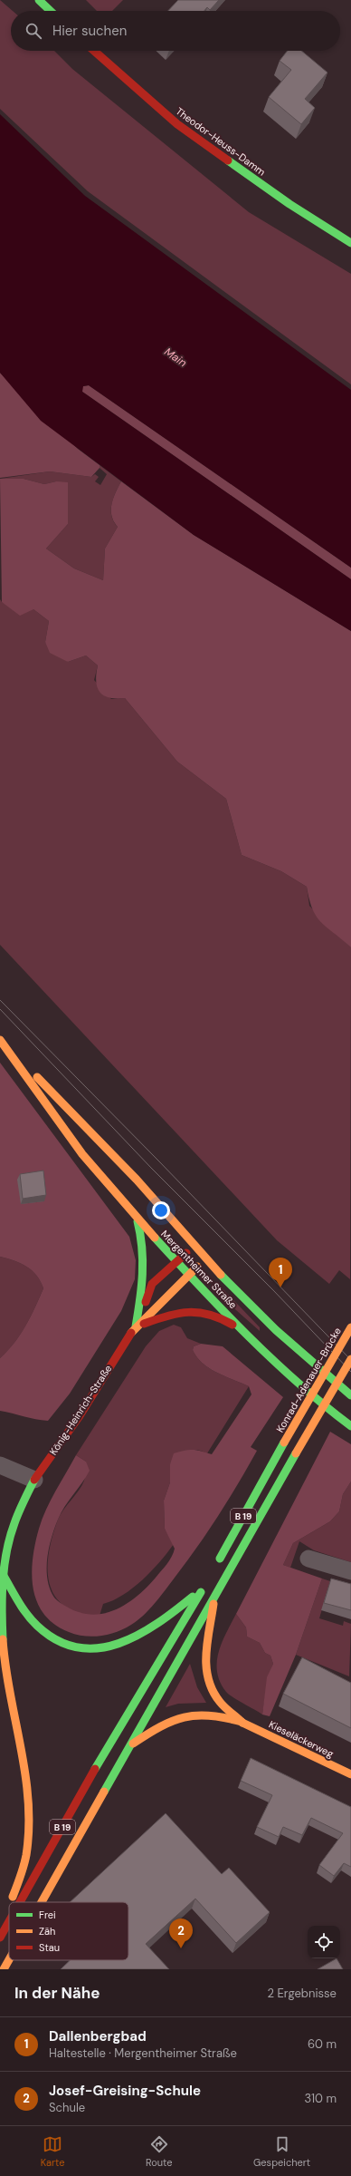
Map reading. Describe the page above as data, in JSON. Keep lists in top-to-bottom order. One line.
{"streets":{"main road":["Theodor-Heuss-Damm","Mergentheimer Straße","Konrad-Adenauer-Brücke","König-Heinrich-Straße","B 19","Kieseläckerweg"]},"crossings":[["Mergentheimer Straße","König-Heinrich-Straße"],["König-Heinrich-Straße","B 19"]],"water":["Main"],"legend":["Frei","Zäh","Stau"],"page":{"search":"Hier suchen","pins":["1","2"],"heading":["In der Nähe","2 Ergebnisse"],"list":[{"mark":"1","name":"Dallenbergbad","note":"Haltestelle · Mergentheimer Straße","value":"60 m"},{"mark":"2","name":"Josef-Greising-Schule","note":"Schule","value":"310 m"}],"nav":["Karte","Route","Gespeichert"]}}
